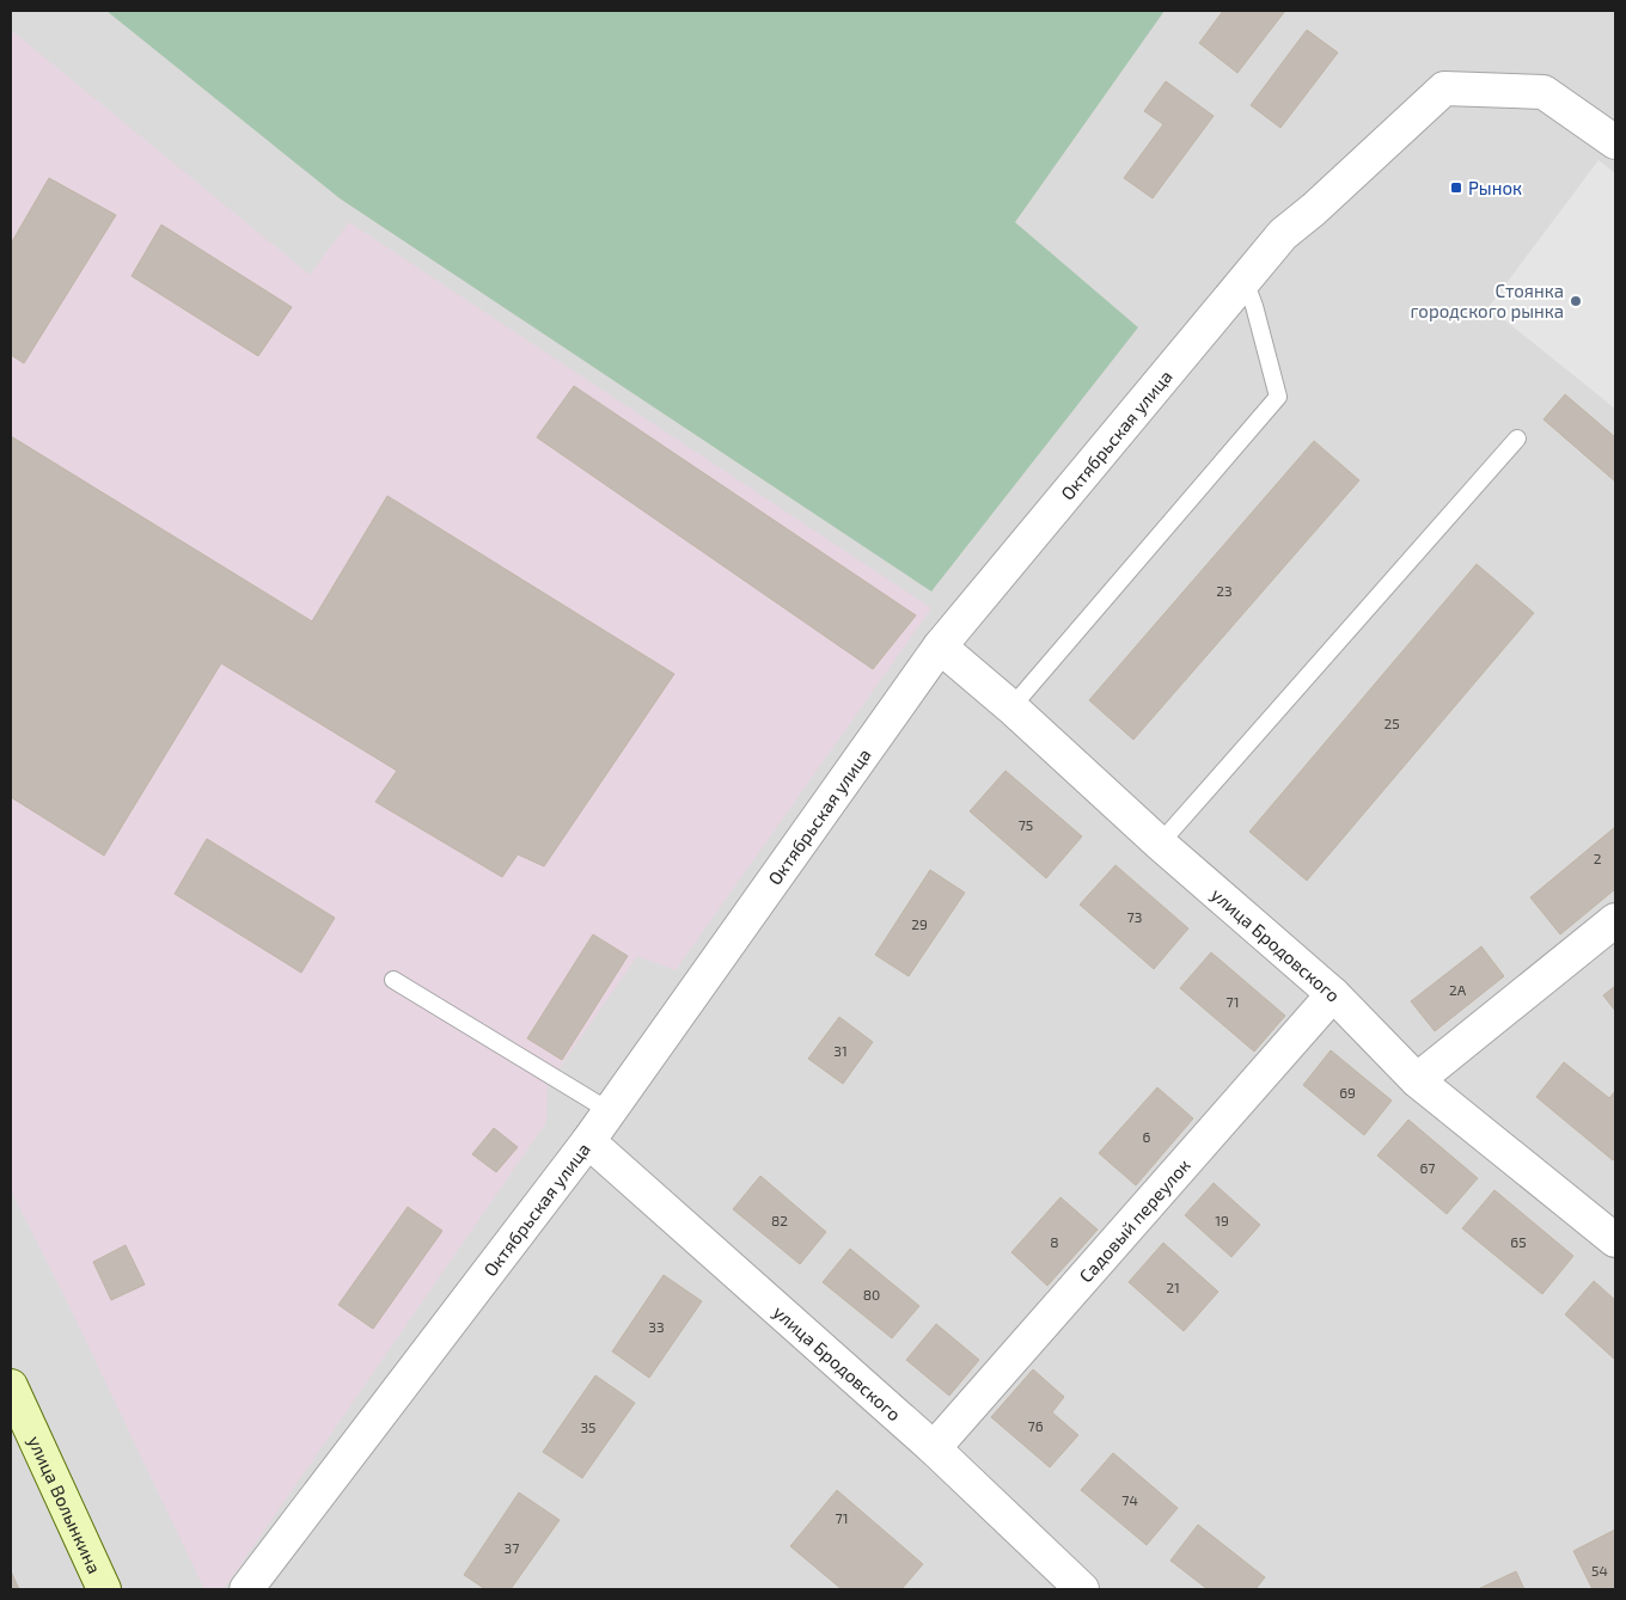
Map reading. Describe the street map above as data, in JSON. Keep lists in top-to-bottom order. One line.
{"streets":{"street":["Октябрьская улица","улица Бродовского","Садовый переулок","улица Волынкина"]},"crossings":[["Октябрьская улица","улица Бродовского"],["улица Бродовского","Садовый переулок"]],"places":{"transit":["Рынок"],"other":["Cтоянка городского рынка"]},"house_numbers":["23","25","75","2","73","29","2А","71","31","69","6","67","82","19","8","65","21","80","33","76","35","74","71","37","54"]}
